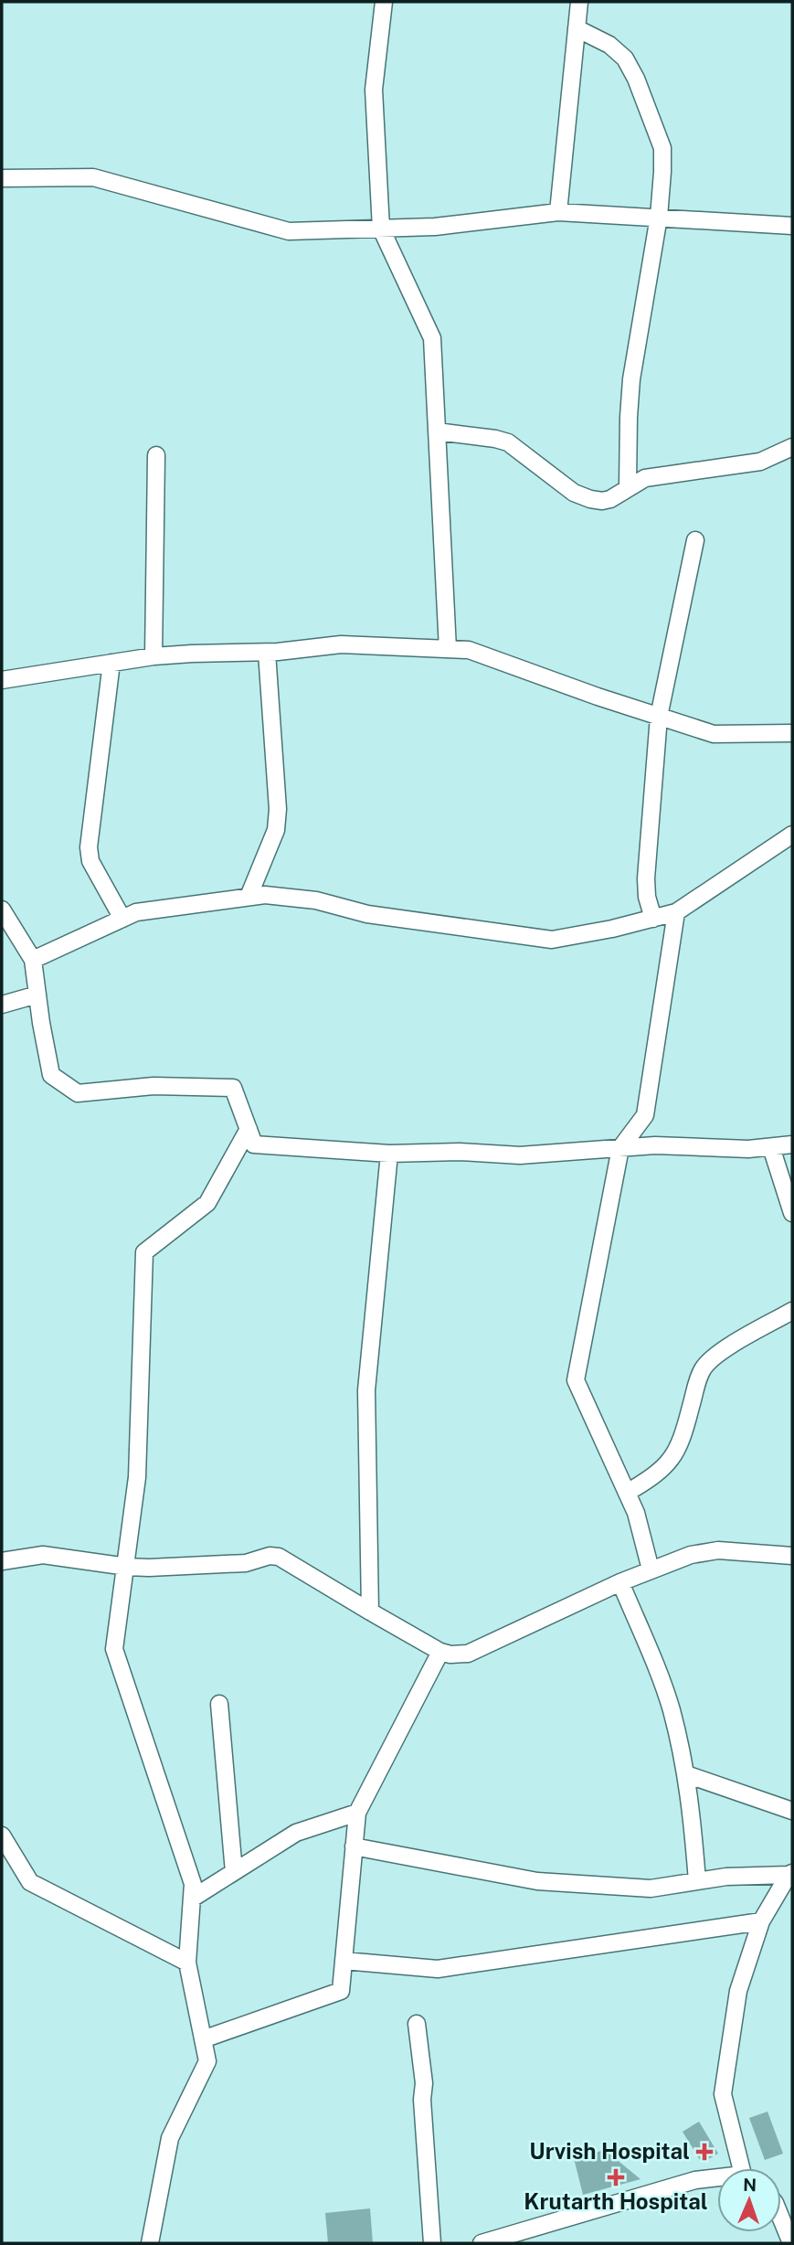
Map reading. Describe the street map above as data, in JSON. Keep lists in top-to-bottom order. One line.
{"places":{"health":["Urvish Hospital","Krutarth Hospital"]},"north":"top"}
